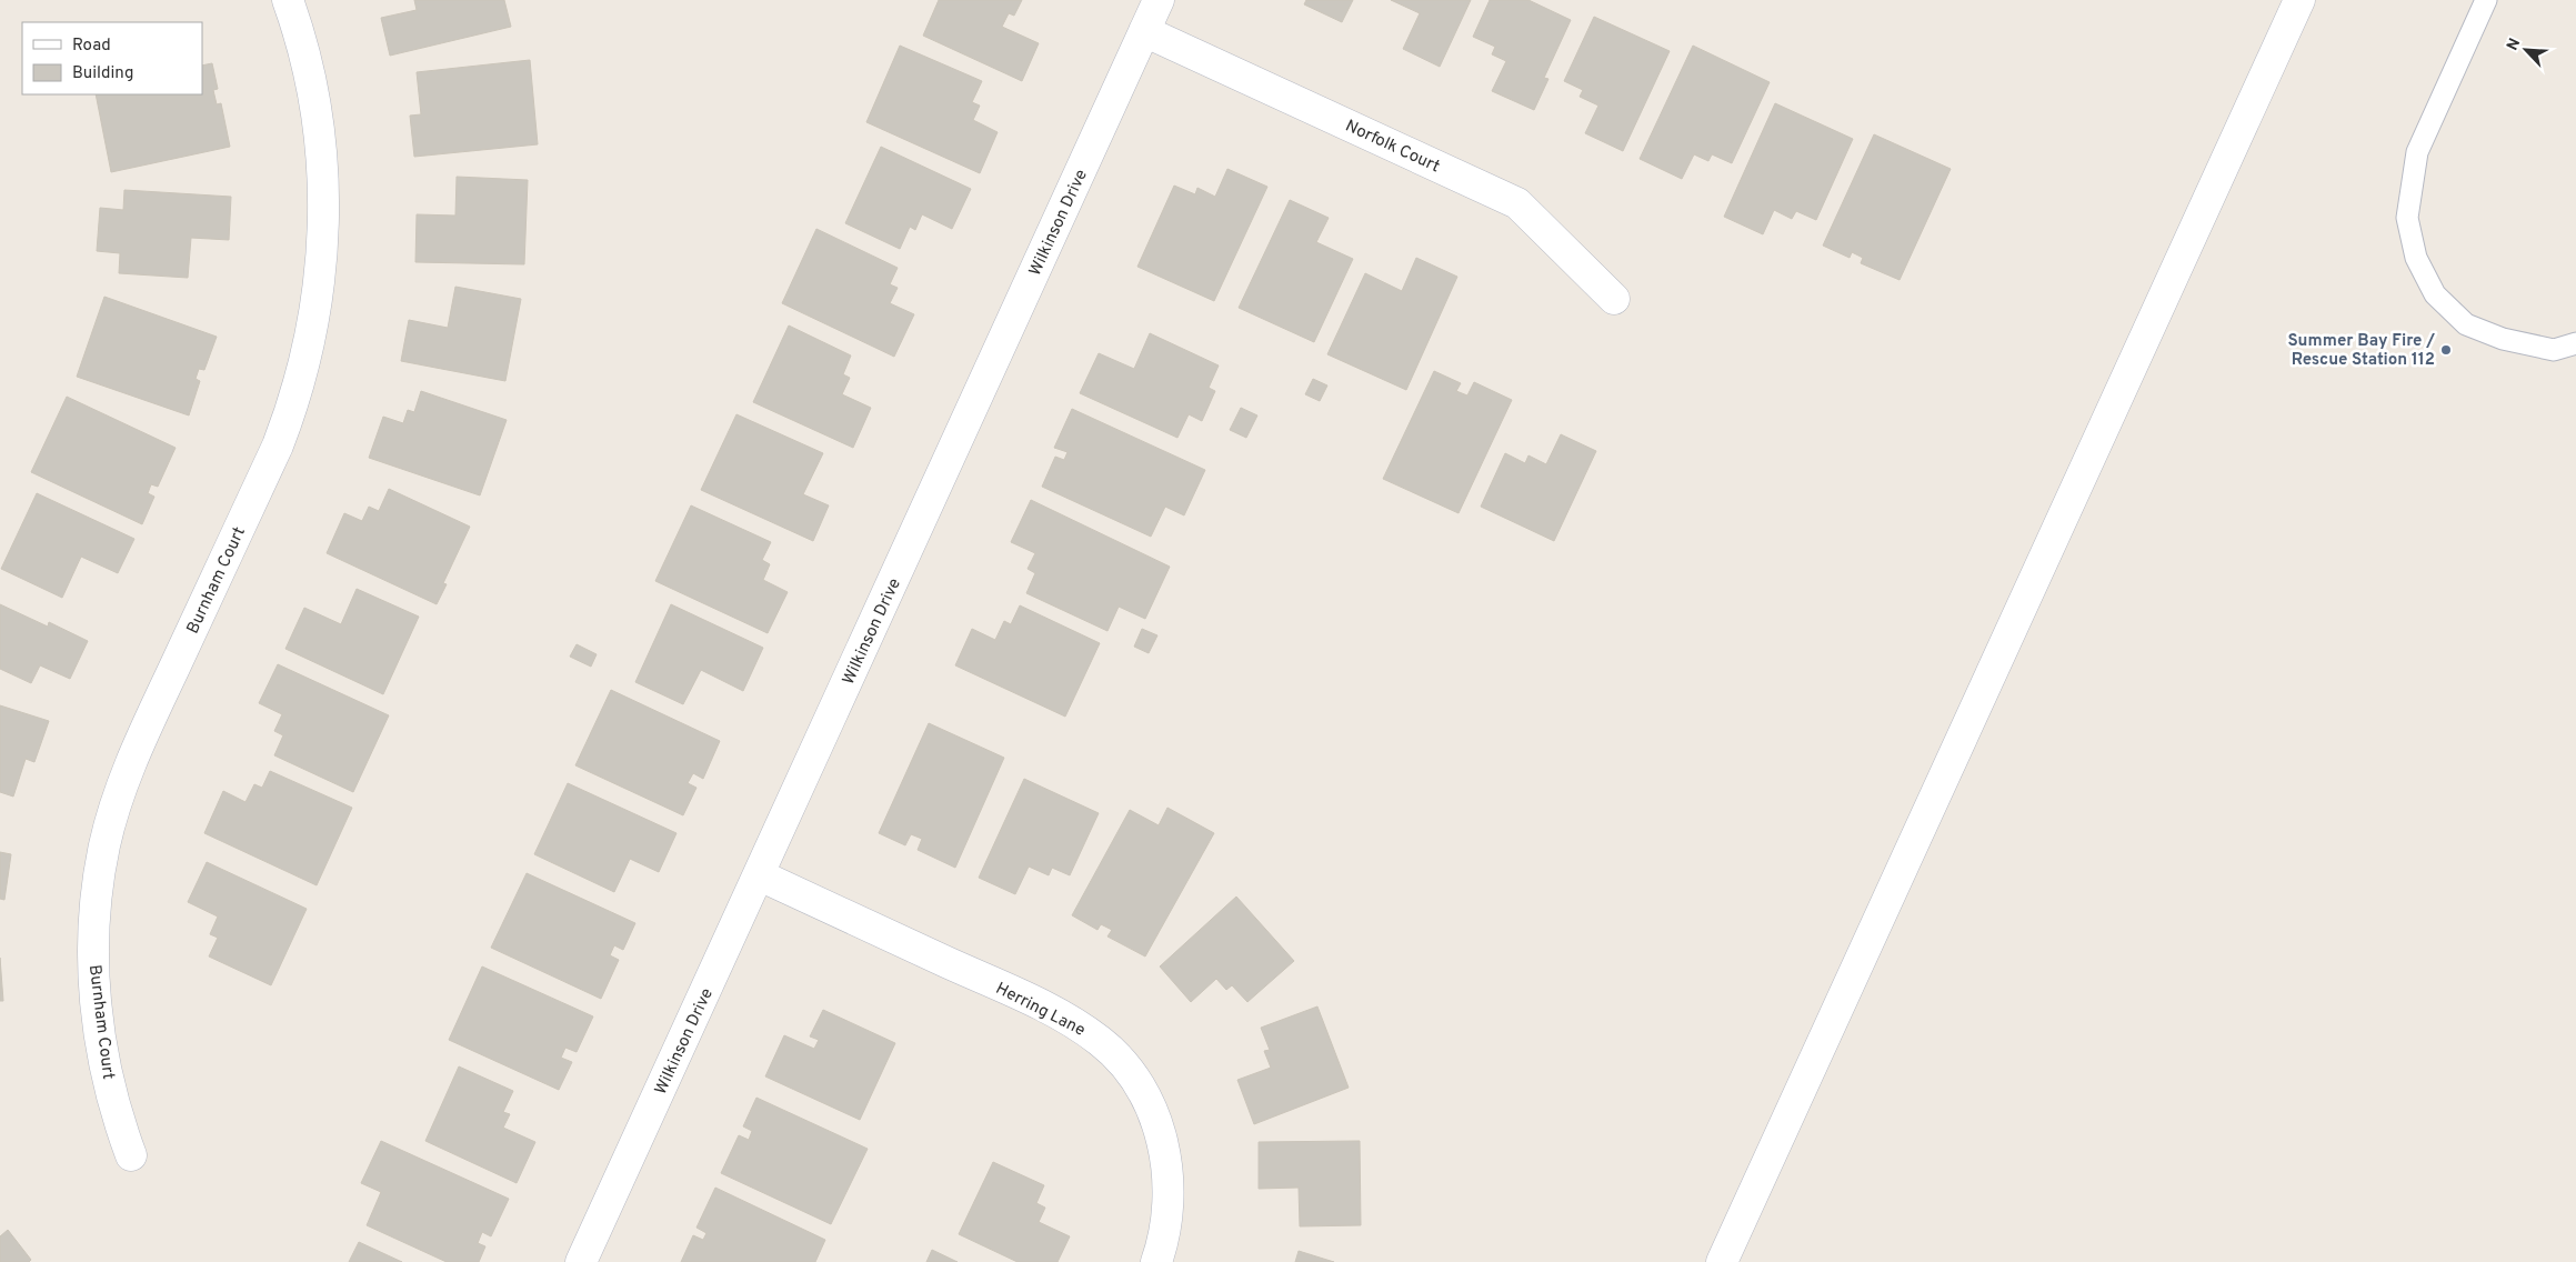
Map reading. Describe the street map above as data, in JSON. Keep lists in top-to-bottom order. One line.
{"streets":{"street":["Norfolk Court","Wilkinson Drive","Burnham Court","Herring Lane"]},"crossings":[["Norfolk Court","Wilkinson Drive"],["Wilkinson Drive","Herring Lane"]],"places":["Summer Bay Fire / Rescue Station 112"],"legend":["Road","Building"],"north":"top left"}
